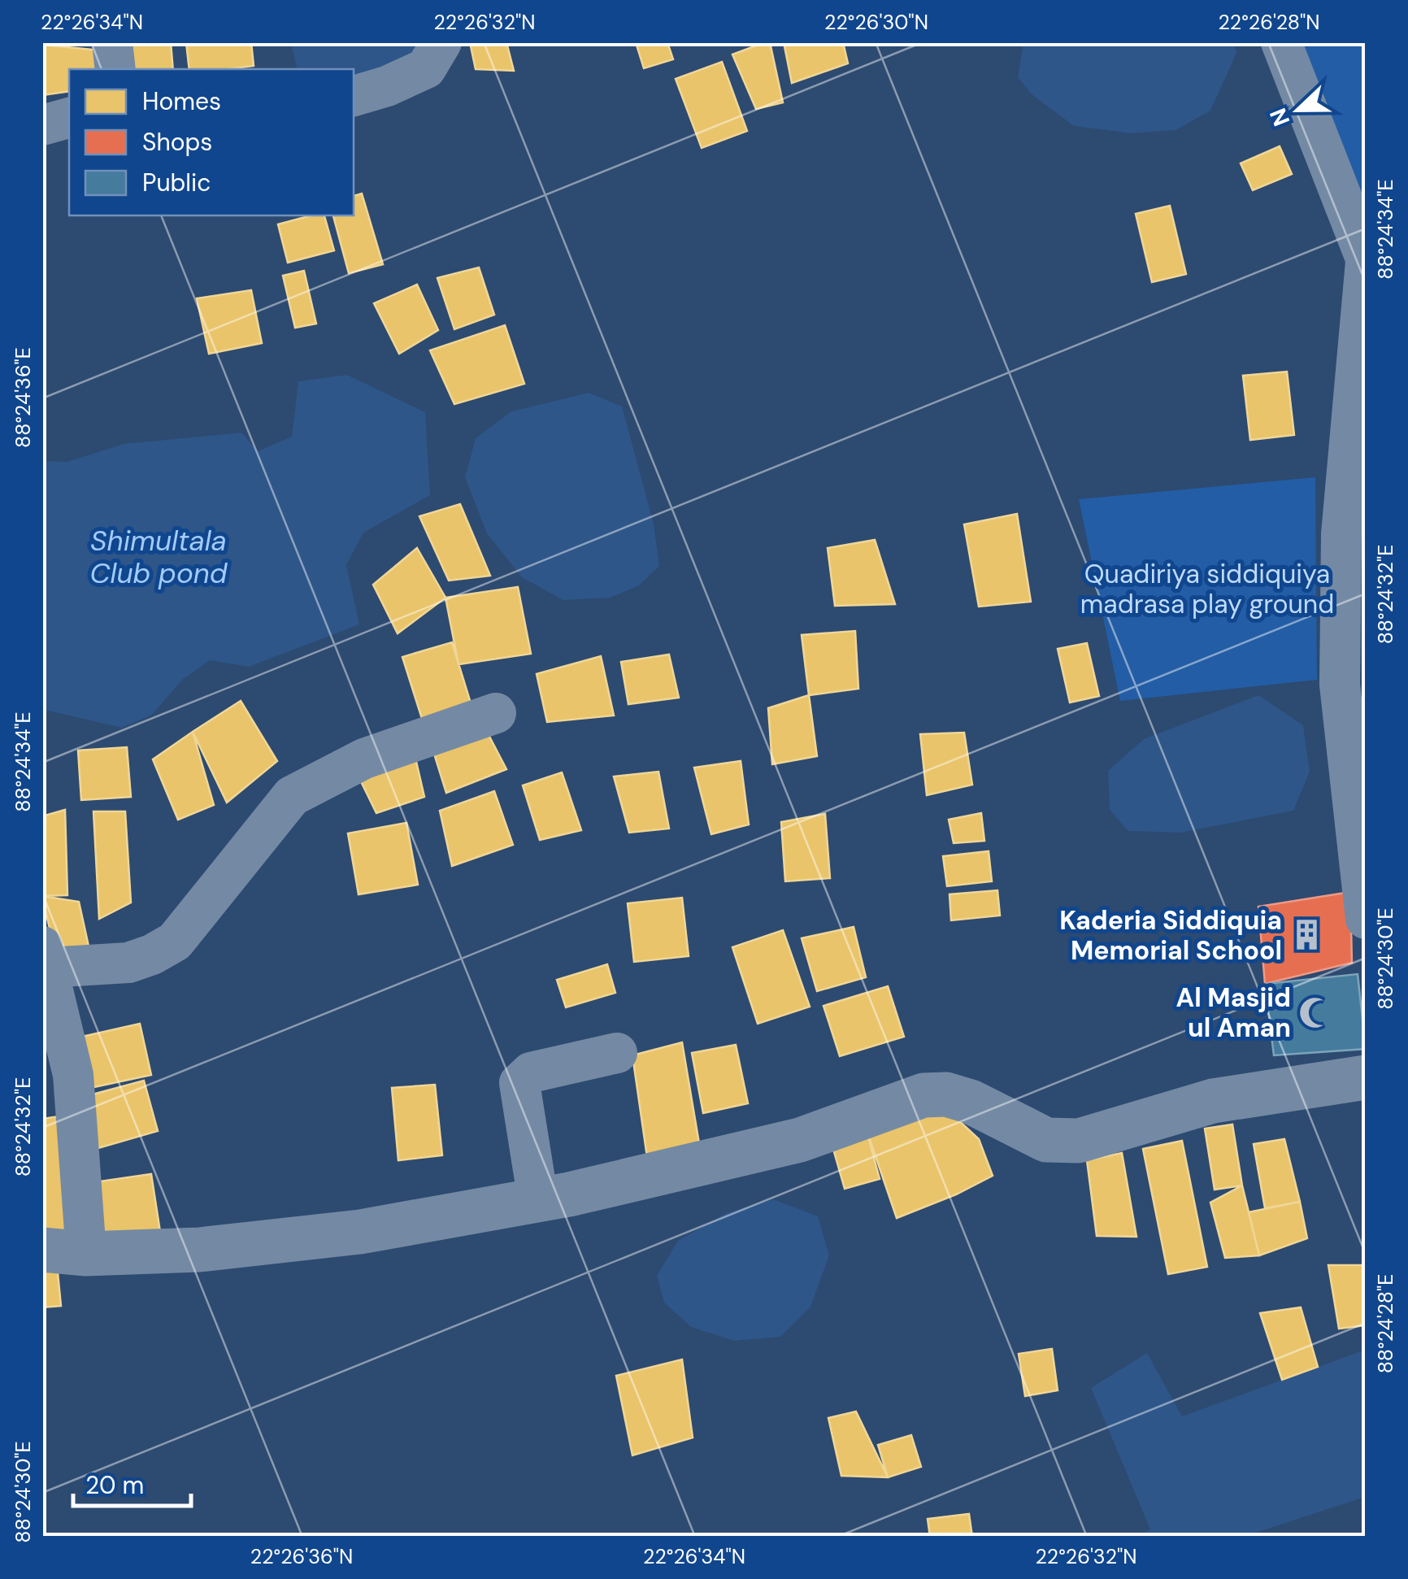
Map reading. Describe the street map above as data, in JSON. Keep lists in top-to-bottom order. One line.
{"water":["Shimultala Club pond"],"parks":["Quadiriya siddiquiya madrasa play ground"],"places":{"building":["Kaderia Siddiquia Memorial School"],"mosque":["Al Masjid ul Aman"]},"legend":["Homes","Shops","Public"],"scale_bar":"20 m","north":"left","coordinates":["22°26'34\"N","22°26'32\"N","22°26'30\"N","22°26'28\"N","88°24'34\"E","88°24'36\"E","88°24'32\"E","88°24'30\"E","88°24'28\"E","22°26'36\"N"]}
